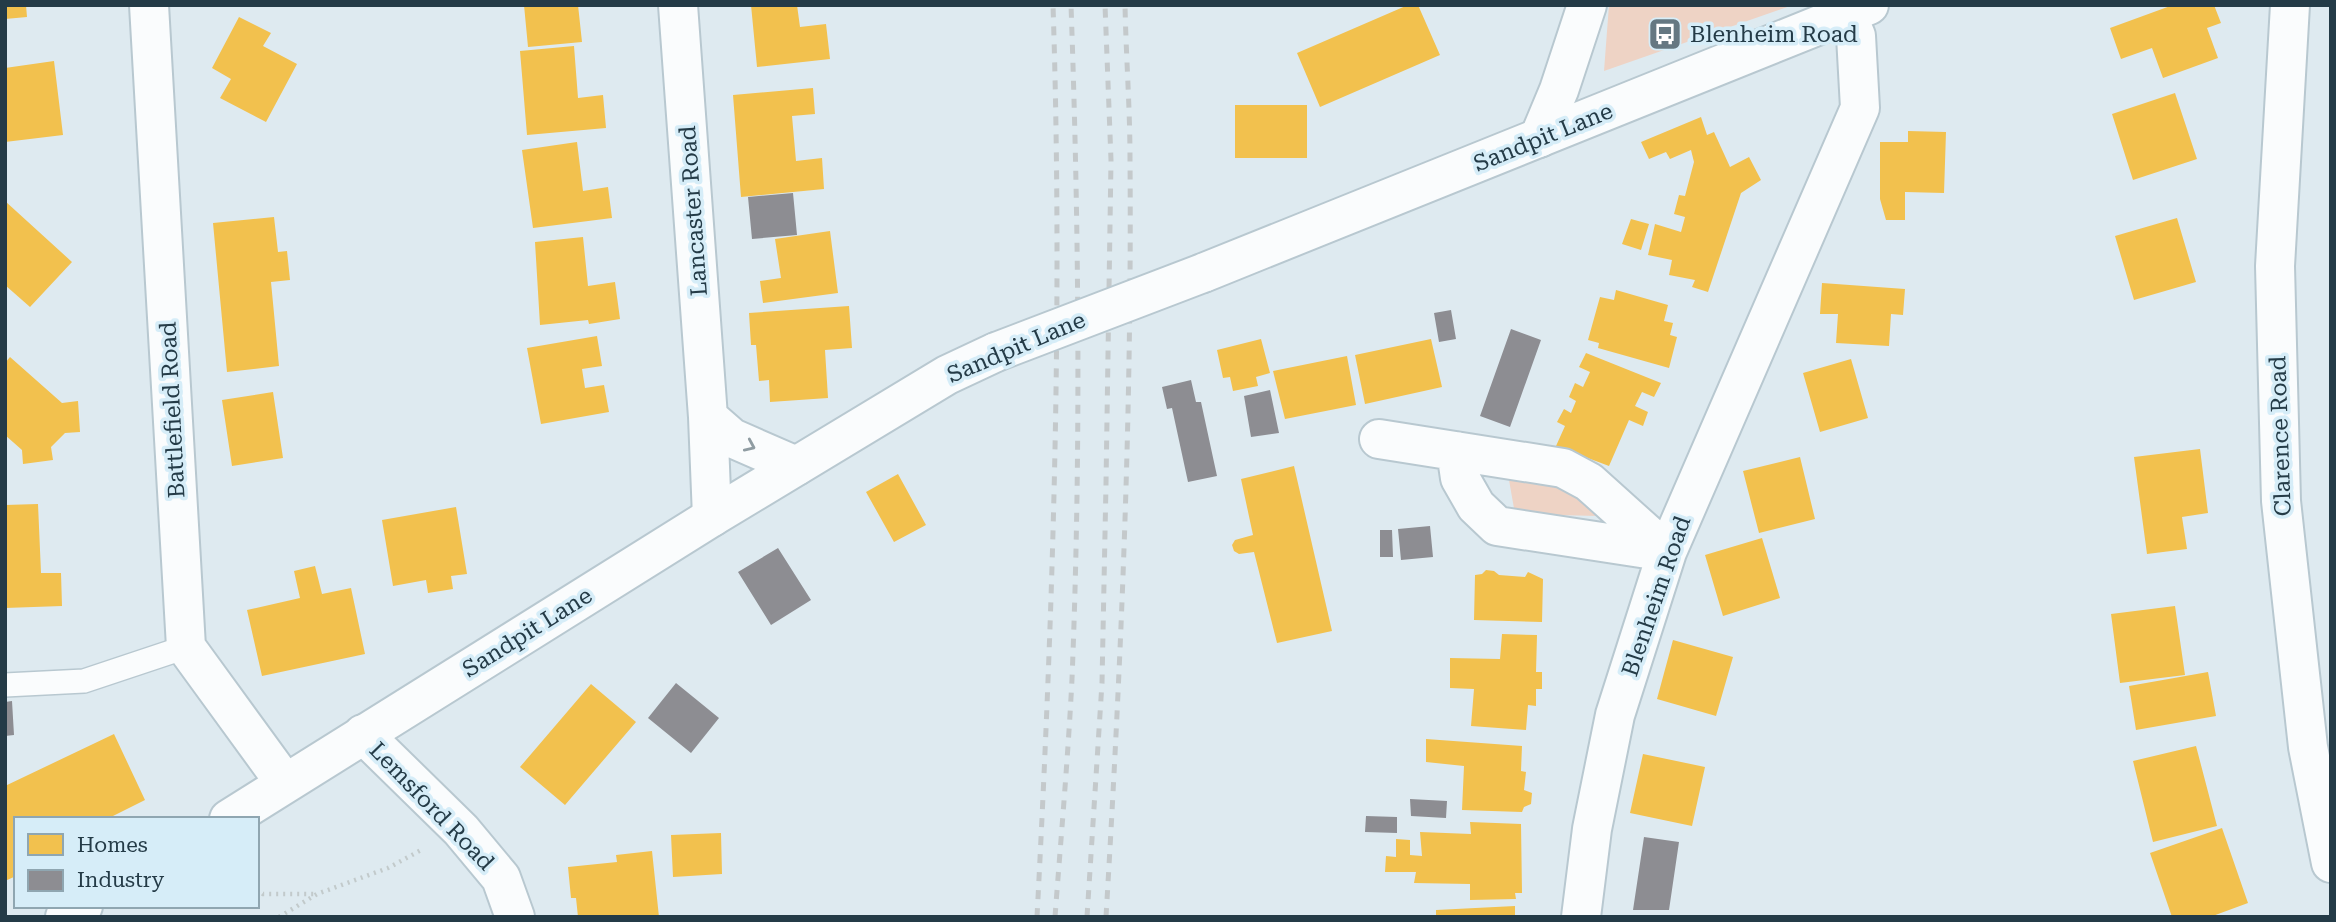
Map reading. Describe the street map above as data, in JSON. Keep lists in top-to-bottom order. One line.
{"streets":{"street":["Sandpit Lane","Lancaster Road","Battlefield Road","Clarence Road","Blenheim Road","Lemsford Road"]},"crossings":[["Sandpit Lane","Lancaster Road"],["Sandpit Lane","Blenheim Road"],["Sandpit Lane","Lemsford Road"]],"places":{"bus stop":["Blenheim Road"]},"legend":["Homes","Industry"]}
